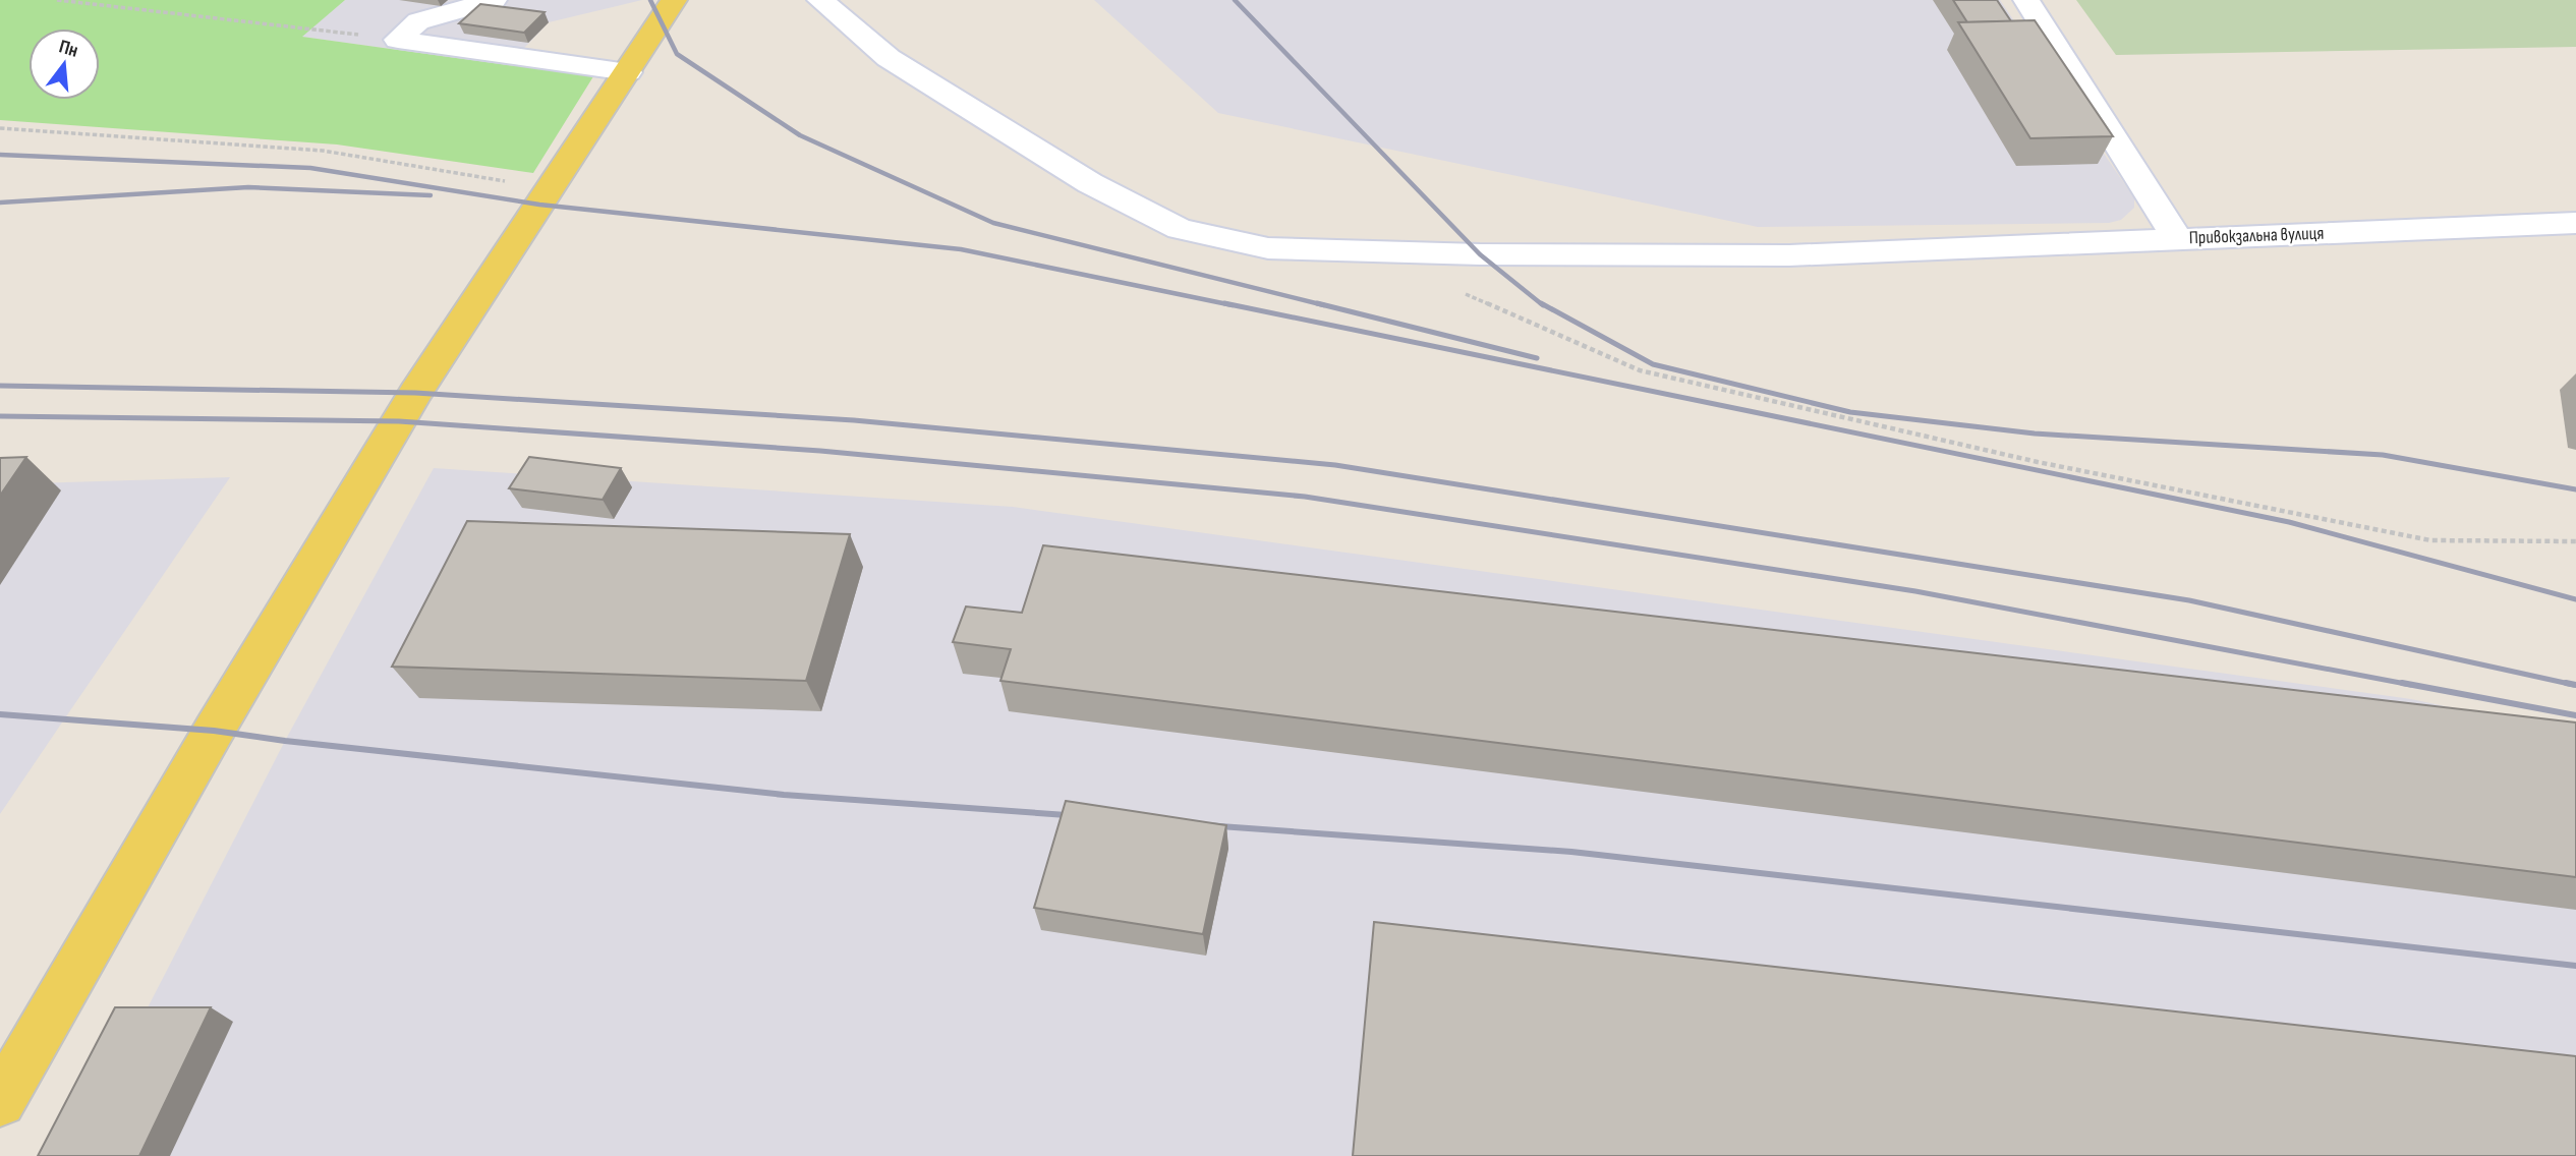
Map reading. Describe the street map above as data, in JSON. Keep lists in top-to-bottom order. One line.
{"streets":{"street":["Привокзальна вулиця"]},"north":"top"}
